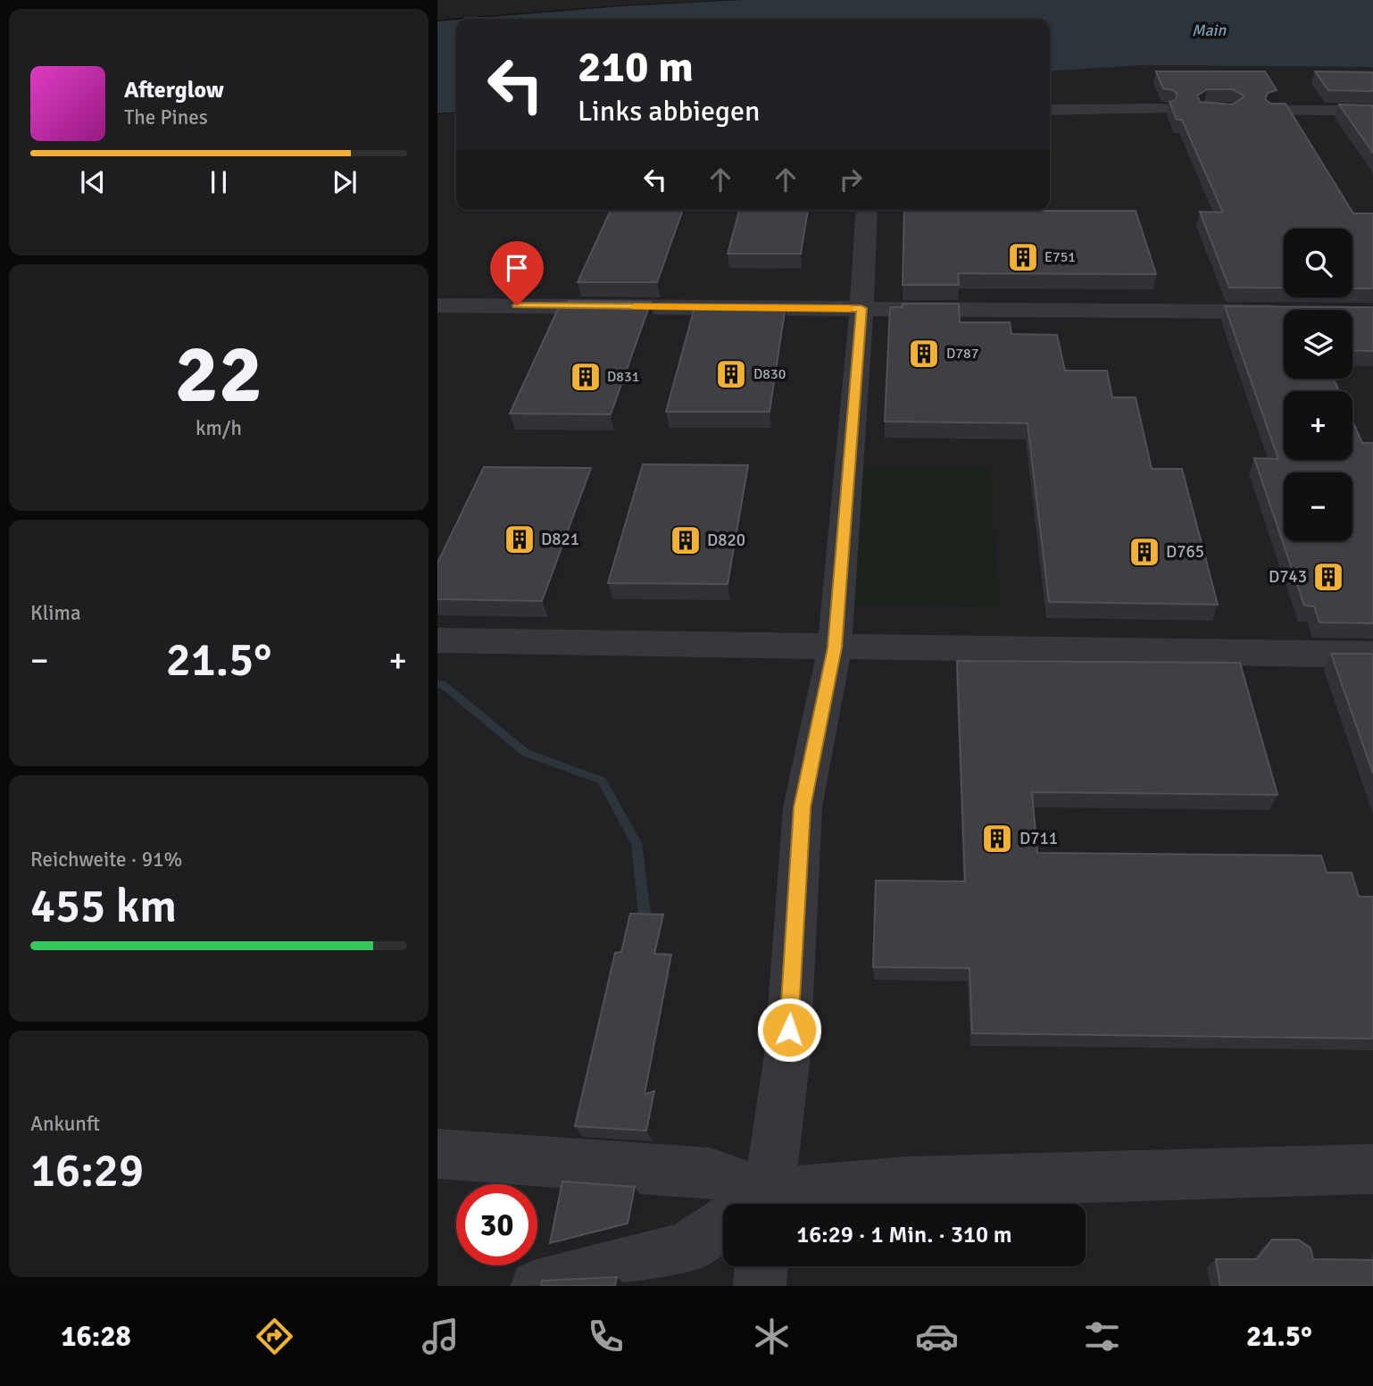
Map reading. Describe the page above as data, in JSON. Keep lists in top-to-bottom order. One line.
{"water":["Main"],"places":{"building":["E751","D787","D830","D831","D821","D820","D765","D743","D711"]},"page":{"turn":["210 m","Links abbiegen"],"song":["Afterglow","The Pines"],"map_buttons":["+","−"],"tile":[["22","km/h"],"Klima",["Reichweite · 91%","455 km"],["Ankunft","16:29"]],"heat":["−","21.5°","+"],"limit":"30","trip":"16:29 · 1 Min. · 310 m","tabs":["16:28","21.5°"]}}
